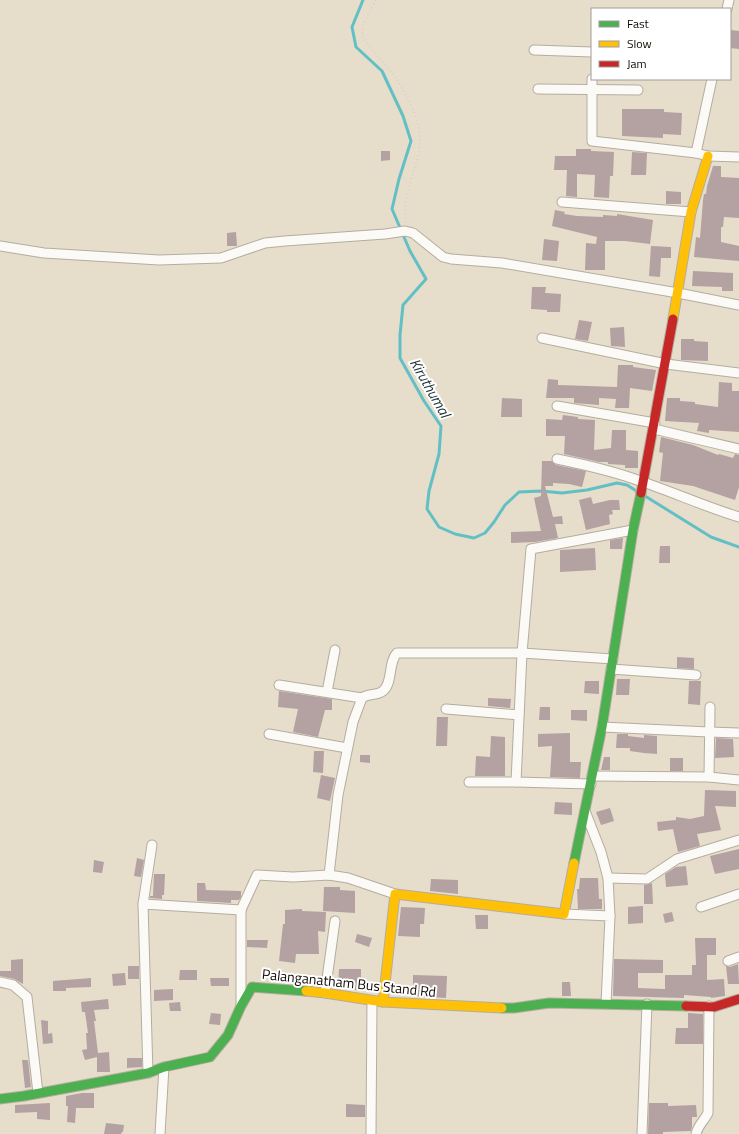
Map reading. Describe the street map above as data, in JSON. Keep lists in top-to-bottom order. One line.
{"streets":{"street":["Palanganatham Bus Stand Rd"]},"water":["Kiruthumal"],"legend":["Fast","Slow","Jam"]}
